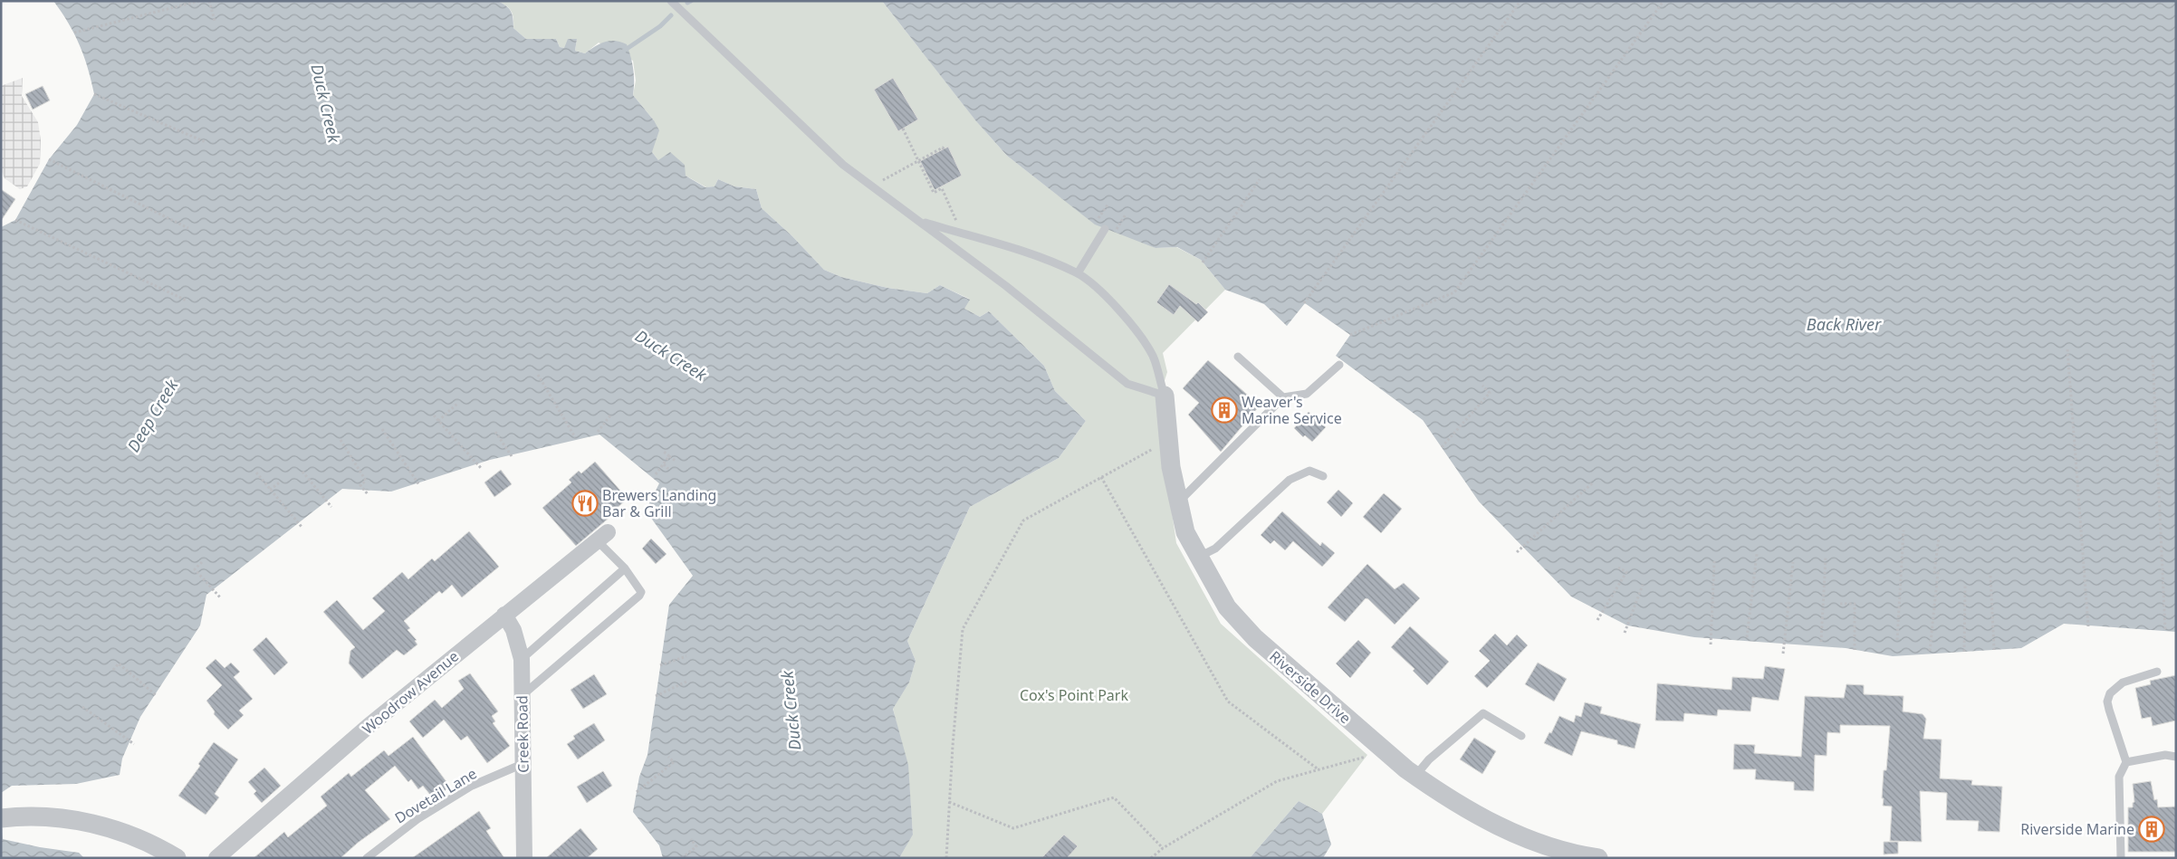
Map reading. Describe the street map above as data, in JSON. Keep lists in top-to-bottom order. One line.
{"streets":{"street":["Riverside Drive","Woodrow Avenue","Creek Road"],"lane":["Dovetail Lane"]},"crossings":[["Woodrow Avenue","Creek Road"],["Creek Road","Dovetail Lane"]],"water":["Duck Creek","Back River","Deep Creek"],"parks":["Cox's Point Park"],"places":{"building":["Weaver's Marine Service","Riverside Marine"],"restaurant":["Brewers Landing Bar & Grill"]}}
